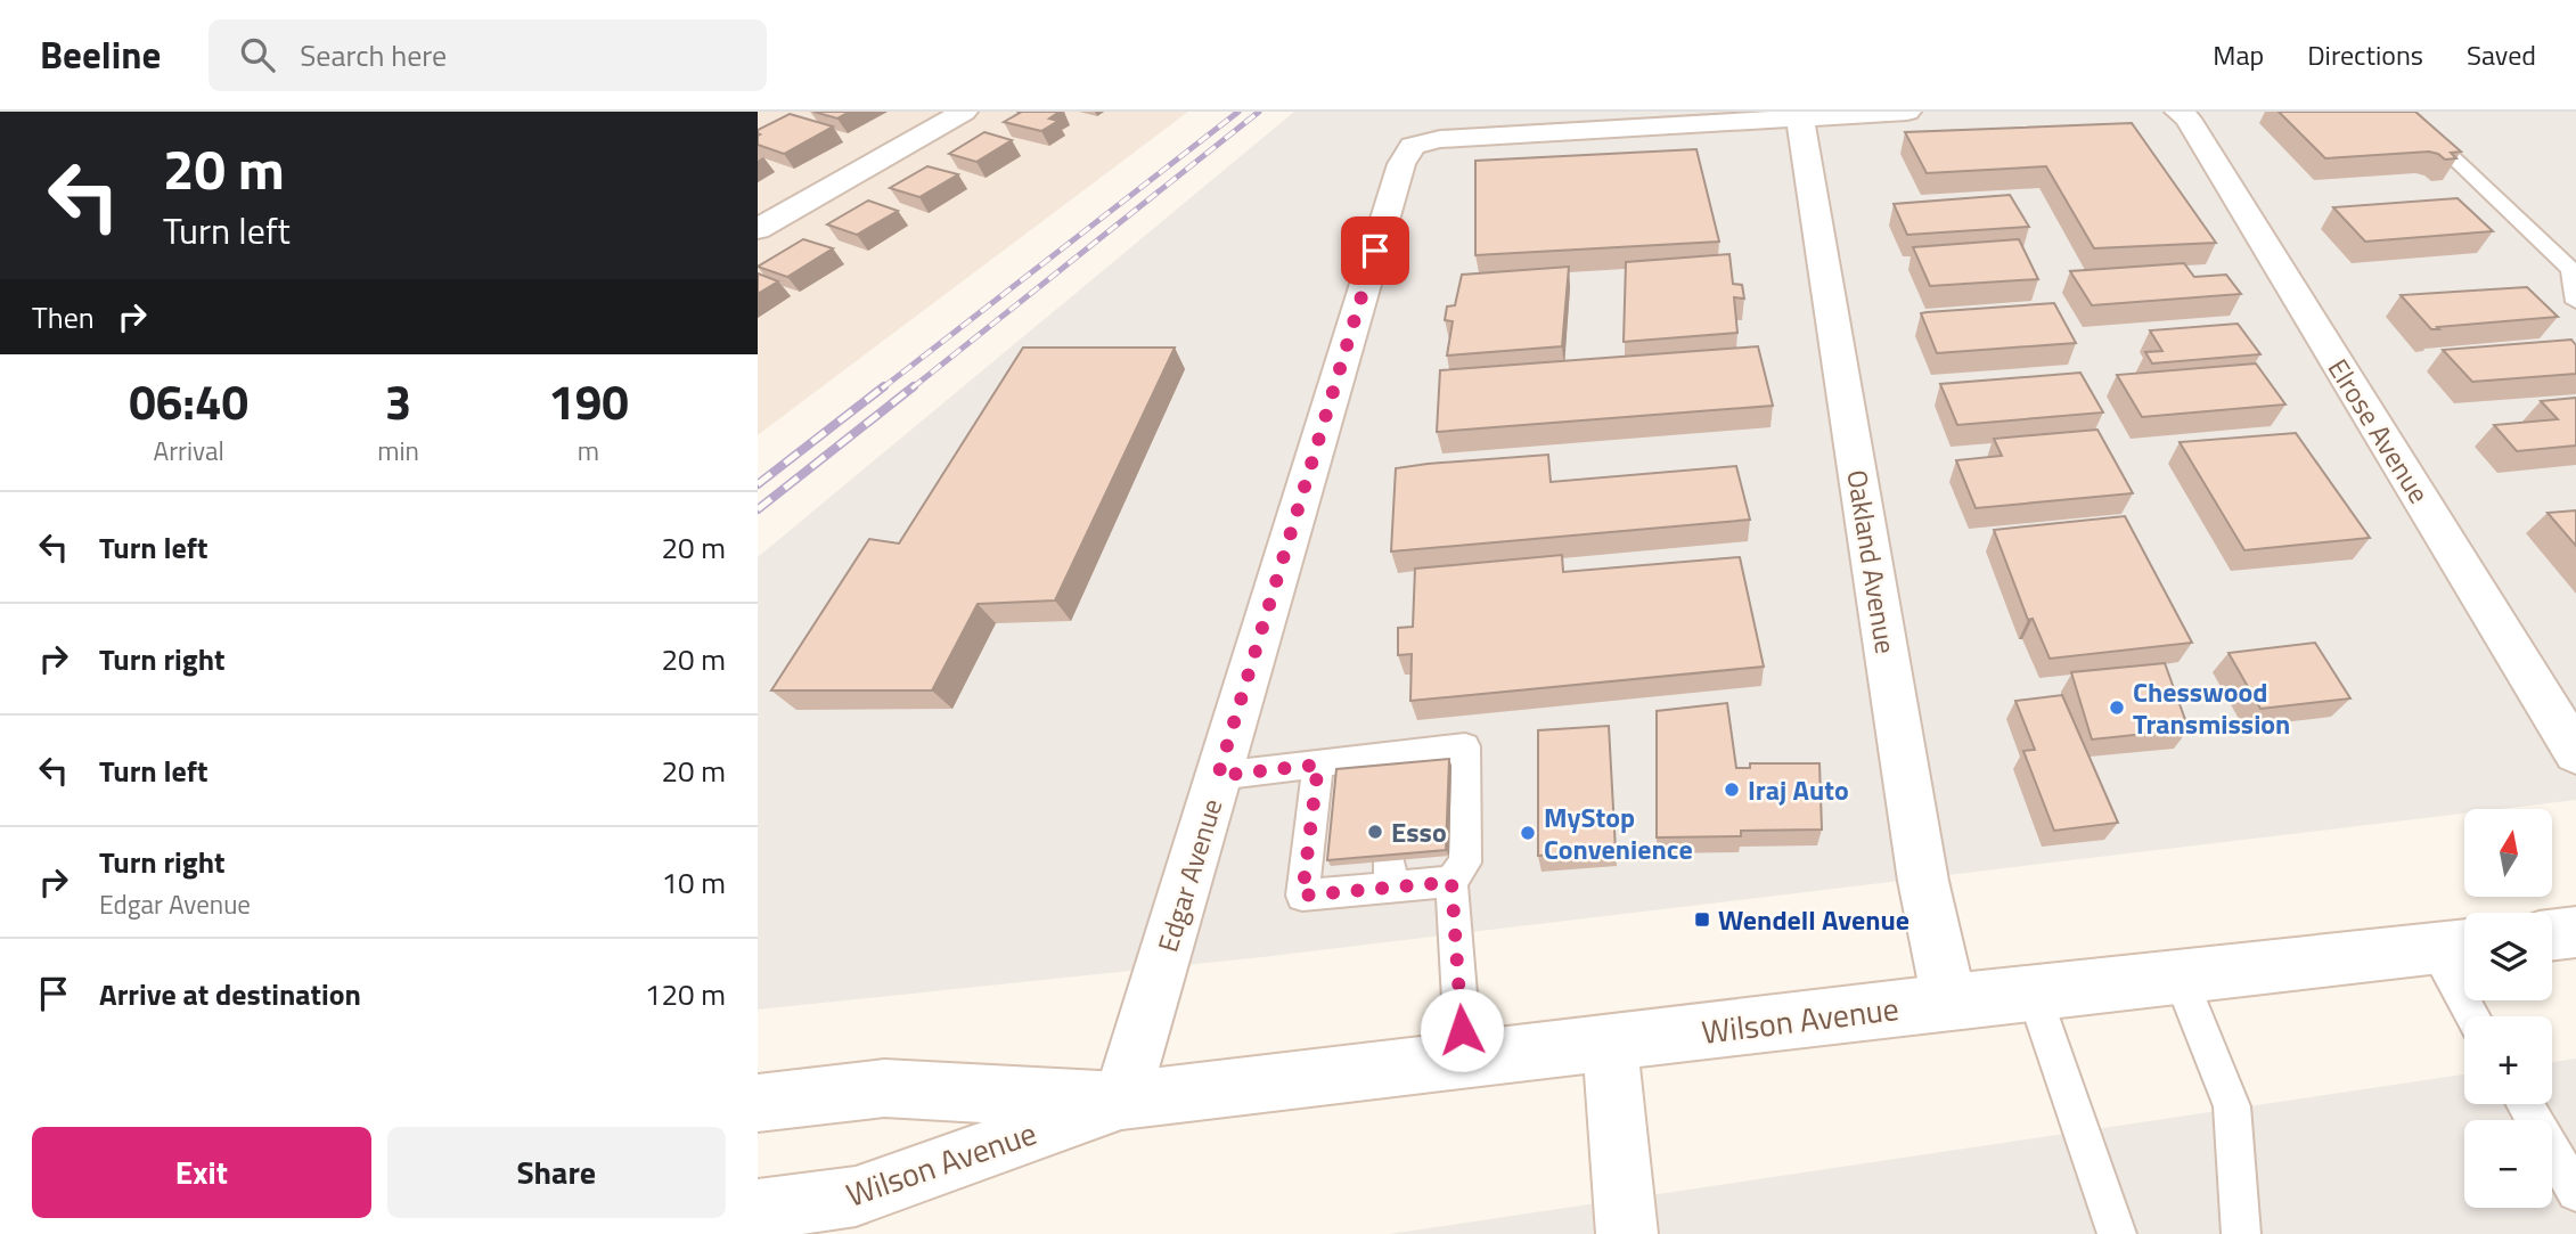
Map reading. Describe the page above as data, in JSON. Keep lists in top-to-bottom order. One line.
{"streets":{"street":["Elrose Avenue","Oakland Avenue","Edgar Avenue","Wilson Avenue"]},"crossings":[["Oakland Avenue","Edgar Avenue"],["Oakland Avenue","Wilson Avenue"],["Edgar Avenue","Wilson Avenue"]],"places":{"other":["Chesswood Transmission","Iraj Auto","Esso","MyStop Convenience"],"transit":["Wendell Avenue"]},"north":"top","page":{"header":"Beeline","search":"Search here","nav":["Map","Directions","Saved"],"turn":["20 m","Turn left"],"then":"Then","eta":["06:40","Arrival","3","min","190","m"],"list":[{"name":"Turn left","value":"20 m"},{"name":"Turn right","value":"20 m"},{"name":"Turn left","value":"20 m"},{"name":"Turn right","note":"Edgar Avenue","value":"10 m"},{"name":"Arrive at destination","value":"120 m"}],"map_buttons":["+","−"],"buttons":["Exit","Share"]}}
